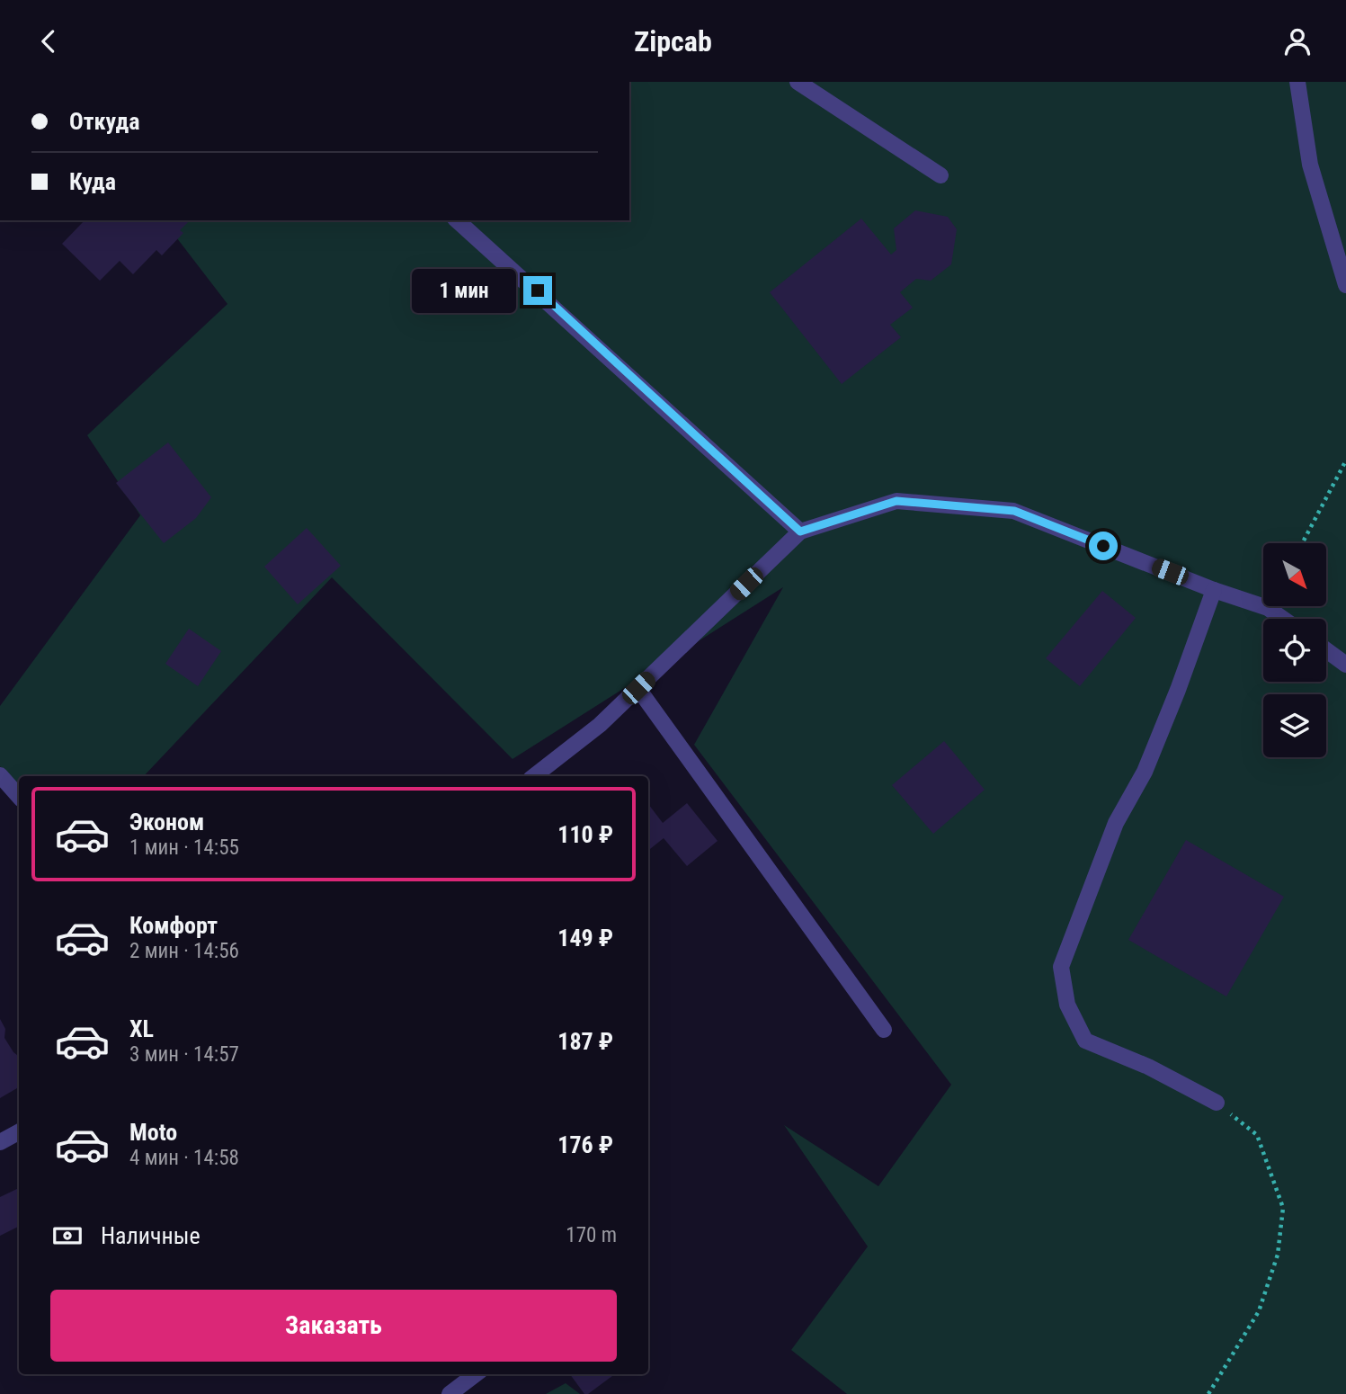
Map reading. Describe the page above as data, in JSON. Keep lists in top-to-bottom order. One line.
{"north":"bottom right","page":{"header":"Zipcab","banner":["Откуда","Куда"],"bubble":"1 мин","list":[{"name":"Эконом","note":"1 мин · 14:55","value":"110 ₽"},{"name":"Комфорт","note":"2 мин · 14:56","value":"149 ₽"},{"name":"XL","note":"3 мин · 14:57","value":"187 ₽"},{"name":"Moto","note":"4 мин · 14:58","value":"176 ₽"}],"pay":["Наличные","170 m"],"buttons":"Заказать"}}
